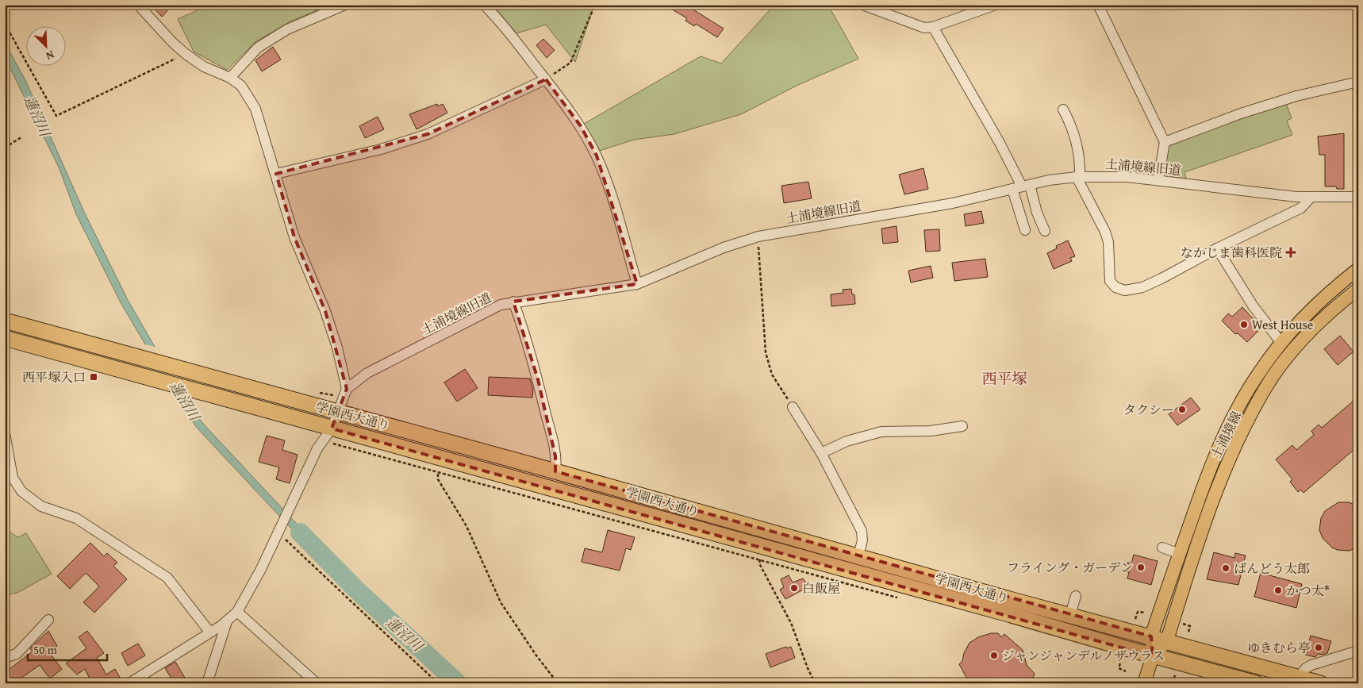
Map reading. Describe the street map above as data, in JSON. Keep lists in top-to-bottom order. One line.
{"streets":{"highway":["学園西大通り"],"main road":["土浦境線"],"street":["土浦境線旧道"]},"crossings":[["学園西大通り","土浦境線"]],"districts":["西平塚"],"water":["蓮沼川"],"places":{"health":["なかじま歯科医院"],"other":["West House","タクシー","フライング・ガーデン","ばんどう太郎","白飯屋","かつ太*","ゆきむら亭","ジャンジャンデルノザウラス"],"transit":["西平塚入口"]},"scale_bar":"50 m","north":"bottom right"}
